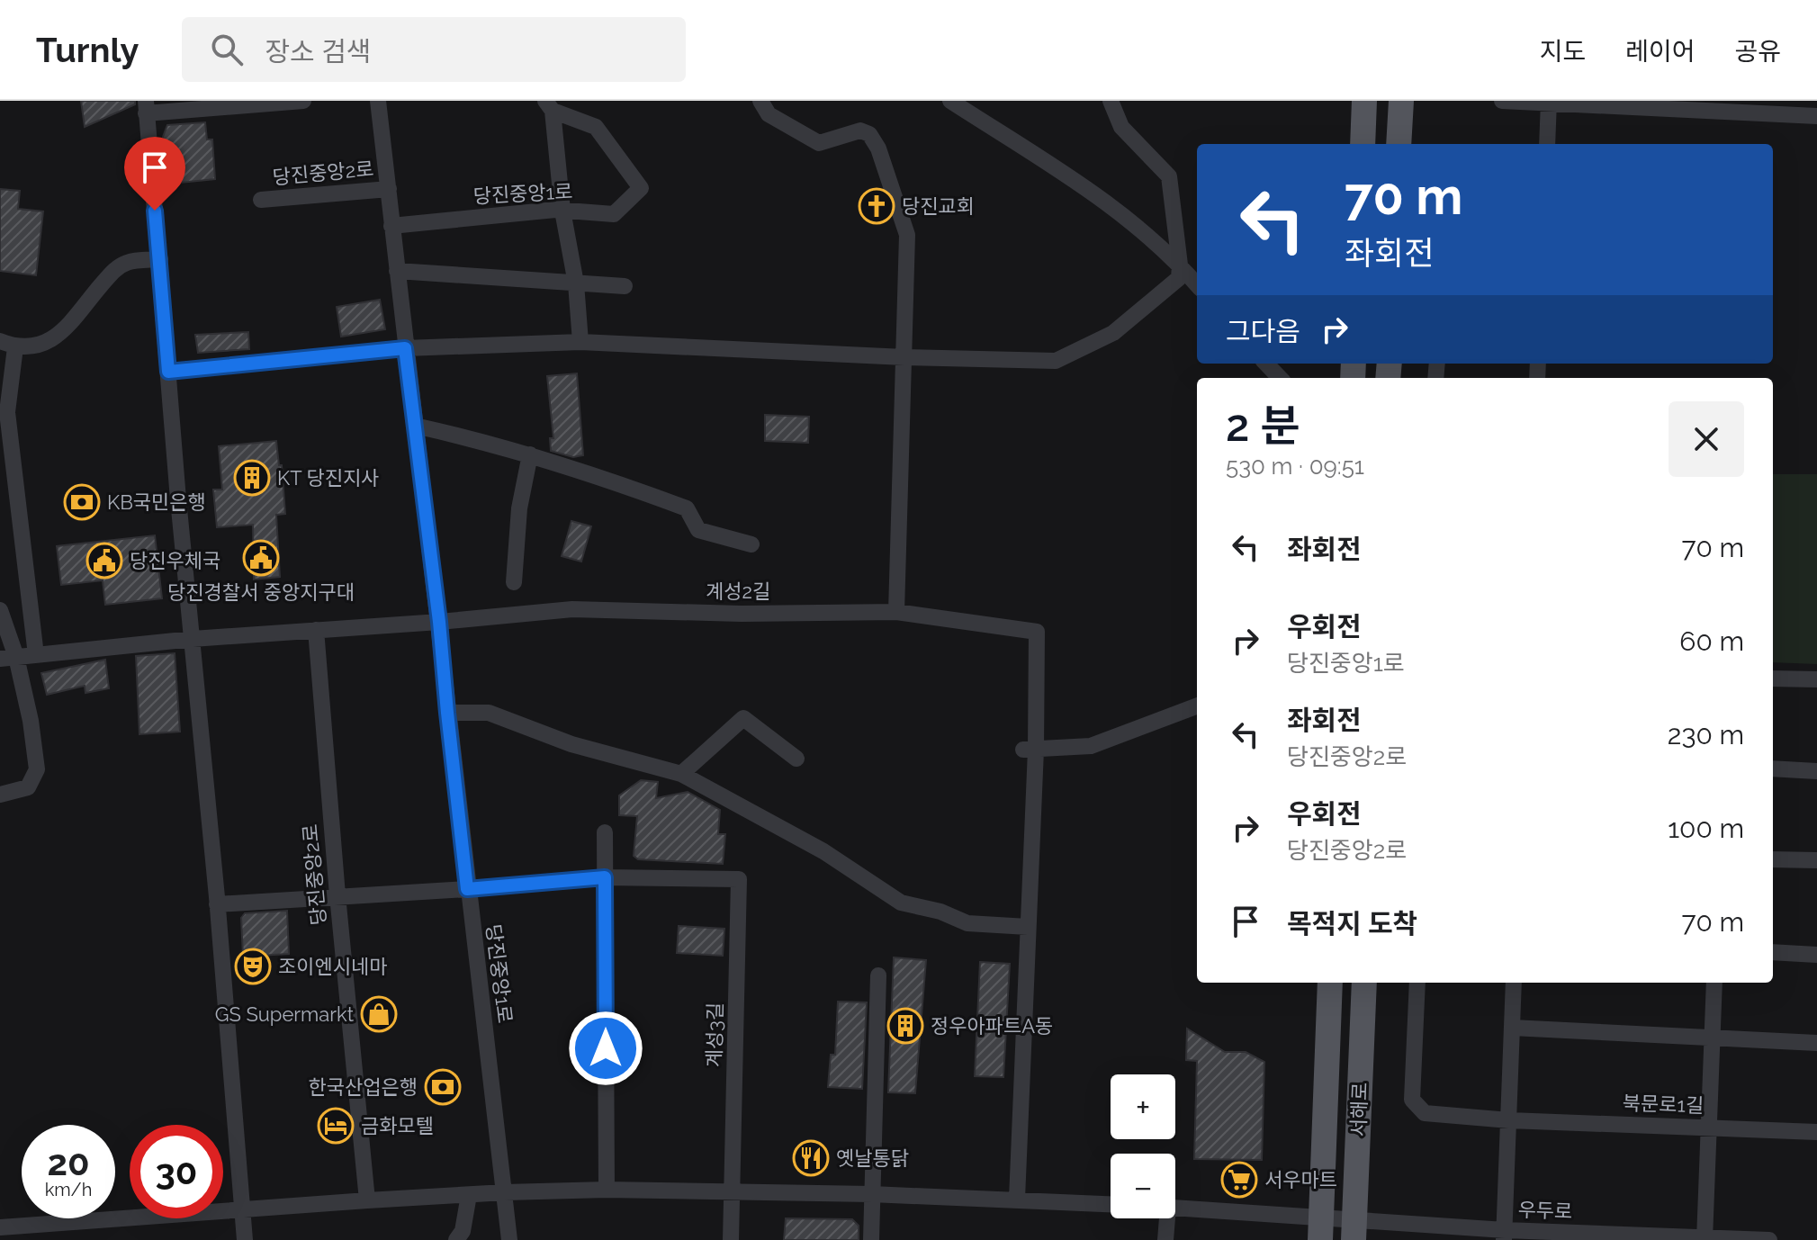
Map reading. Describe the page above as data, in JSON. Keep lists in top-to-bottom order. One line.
{"streets":{"main road":["서해로"],"street":["당진중앙2로","당진중앙1로","계성2길","계성3길","북문로1길","우두로"]},"crossings":[["당진중앙2로","당진중앙1로"],["당진중앙1로","계성2길"],["서해로","우두로"]],"places":{"church":["당진교회"],"building":["KT 당진지사","정우아파트A동"],"bank":["KB국민은행","한국산업은행"],"public building":["당진경찰서 중앙지구대","당진우체국"],"theatre":["조이엔시네마"],"shop":["GS Supermarkt"],"hotel":["금화모텔"],"restaurant":["옛날통닭"],"supermarket":["서우마트"]},"page":{"header":"Turnly","search":"장소 검색","nav":["지도","레이어","공유"],"turn":["70 m","좌회전"],"then":"그다음","heading":["2 분","530 m · 09:51"],"list":[{"name":"좌회전","value":"70 m"},{"name":"우회전","note":"당진중앙1로","value":"60 m"},{"name":"좌회전","note":"당진중앙2로","value":"230 m"},{"name":"우회전","note":"당진중앙2로","value":"100 m"},{"name":"목적지 도착","value":"70 m"}],"map_buttons":["+","−"],"speed":"20 km/h","limit":"30"}}
